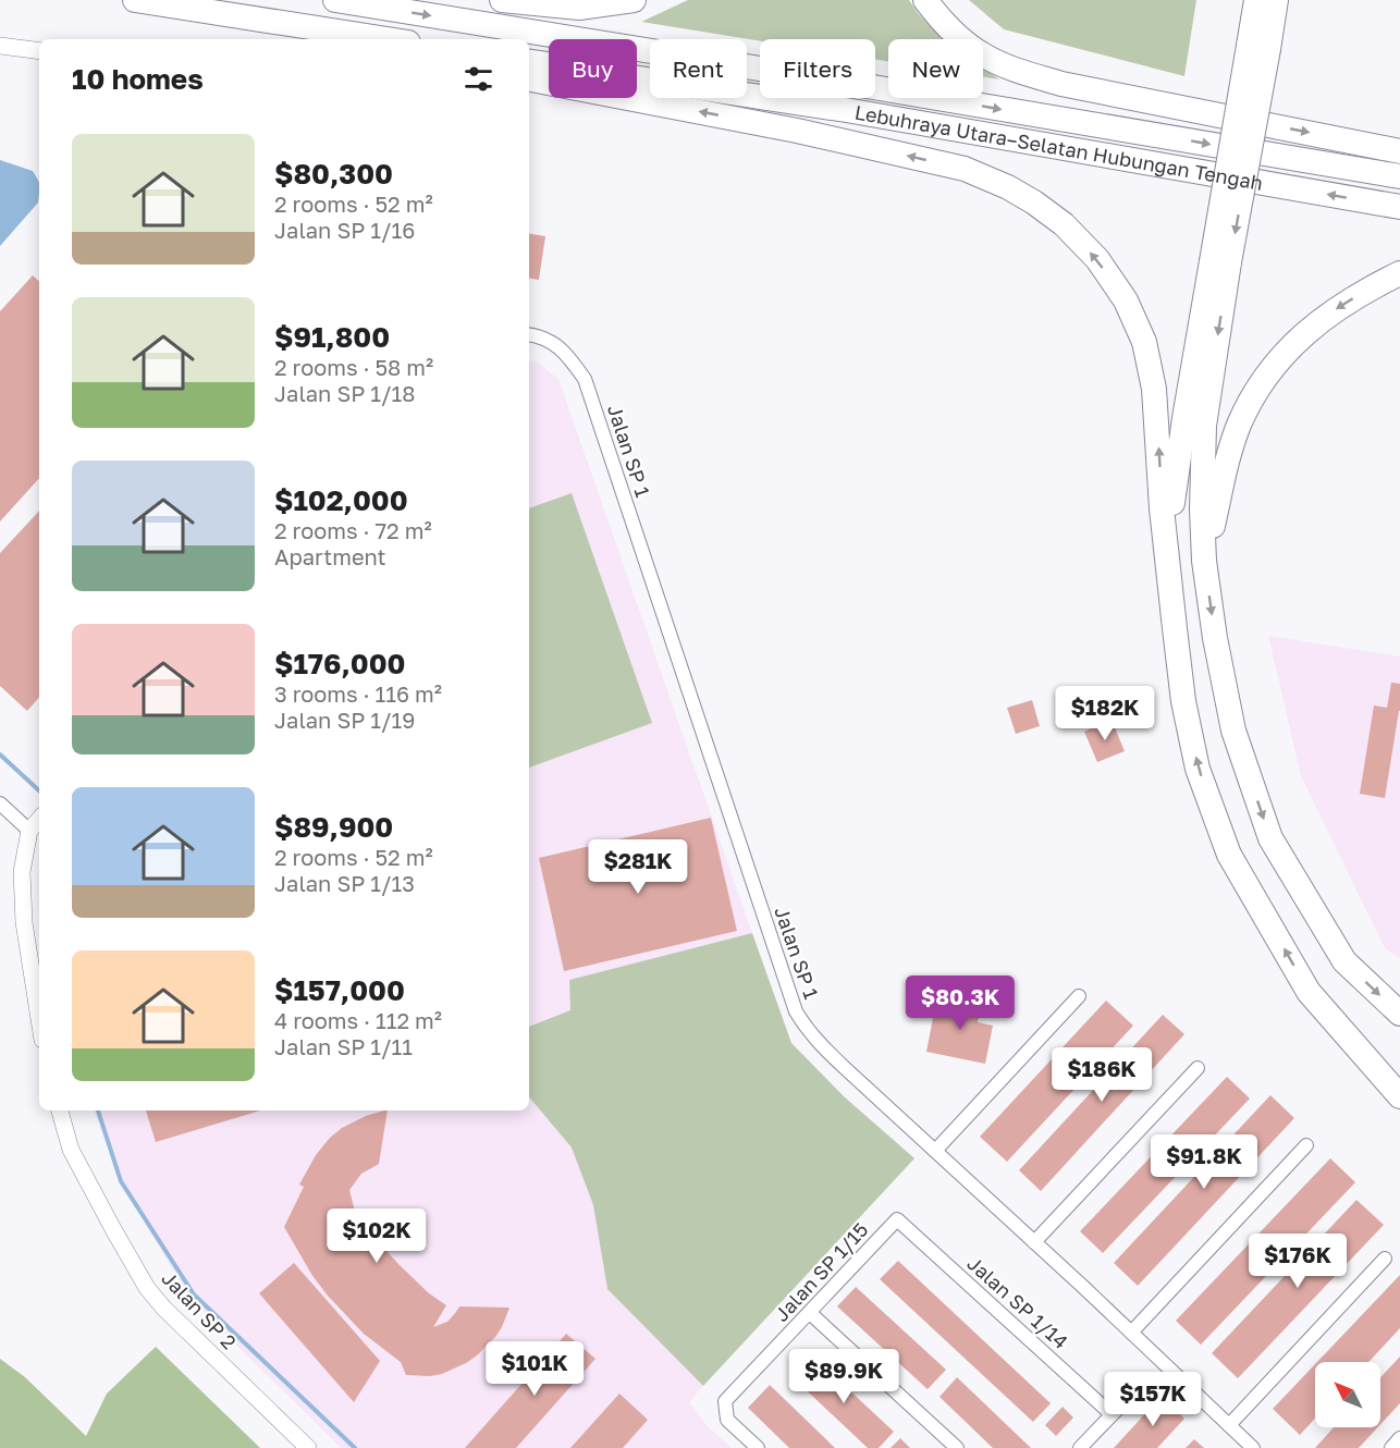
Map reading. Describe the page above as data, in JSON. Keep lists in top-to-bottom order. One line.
{"streets":{"highway":["Lebuhraya Utara–Selatan Hubungan Tengah"],"street":["Jalan SP 1","Jalan SP 1/15","Jalan SP 1/14","Jalan SP 2"]},"crossings":[["Jalan SP 1/15","Jalan SP 1/14"]],"north":"top left","page":{"chip":["Buy","Rent","Filters","New"],"heading":"10 homes","list":[{"name":"$80,300","note":"2 rooms · 52 m² · Jalan SP 1/16"},{"name":"$91,800","note":"2 rooms · 58 m² · Jalan SP 1/18"},{"name":"$102,000","note":"2 rooms · 72 m² · Apartment"},{"name":"$176,000","note":"3 rooms · 116 m² · Jalan SP 1/19"},{"name":"$89,900","note":"2 rooms · 52 m² · Jalan SP 1/13"},{"name":"$157,000","note":"4 rooms · 112 m² · Jalan SP 1/11"}],"price":["$182K","$281K","$80.3K","$186K","$91.8K","$102K","$176K","$101K","$89.9K","$157K"]}}
